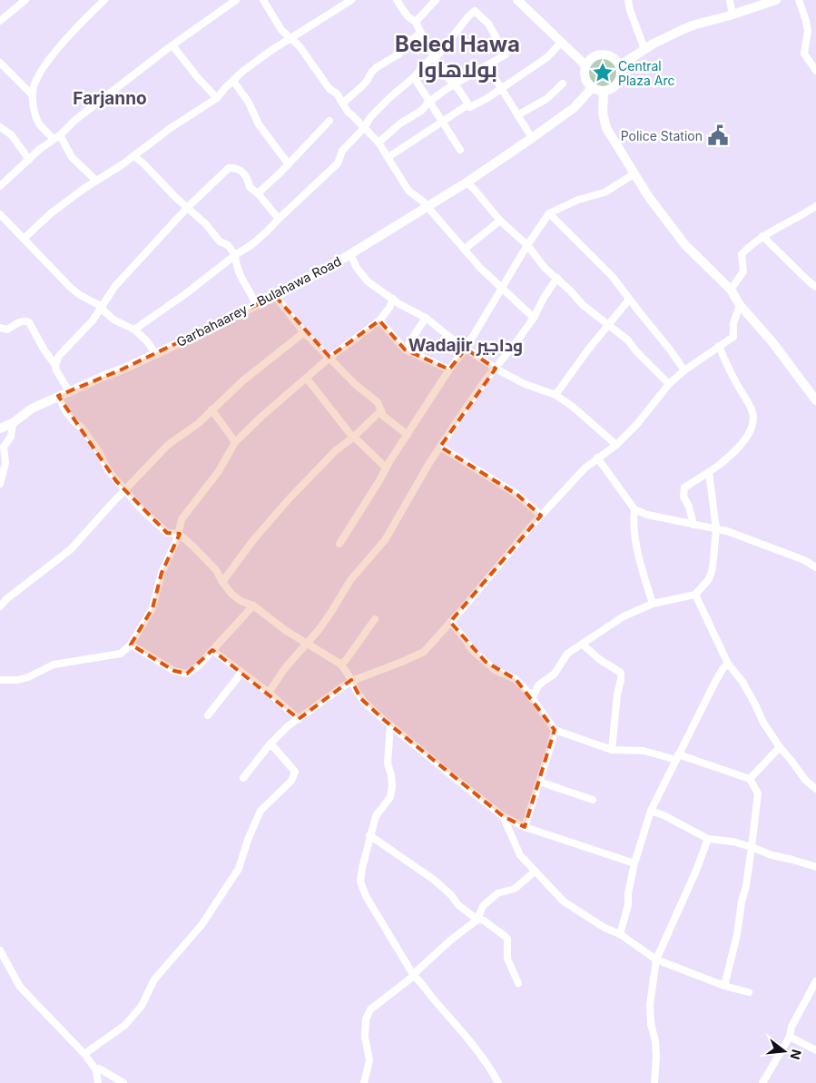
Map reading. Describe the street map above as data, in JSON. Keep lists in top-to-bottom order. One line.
{"streets":{"main road":["Garbahaarey - Bulahawa Road"]},"districts":["Beled Hawa بولاهاوا","Farjanno","Wadajir وداجير"],"places":{"place":["Central Plaza Arc"],"public building":["Police Station"]},"north":"right"}
